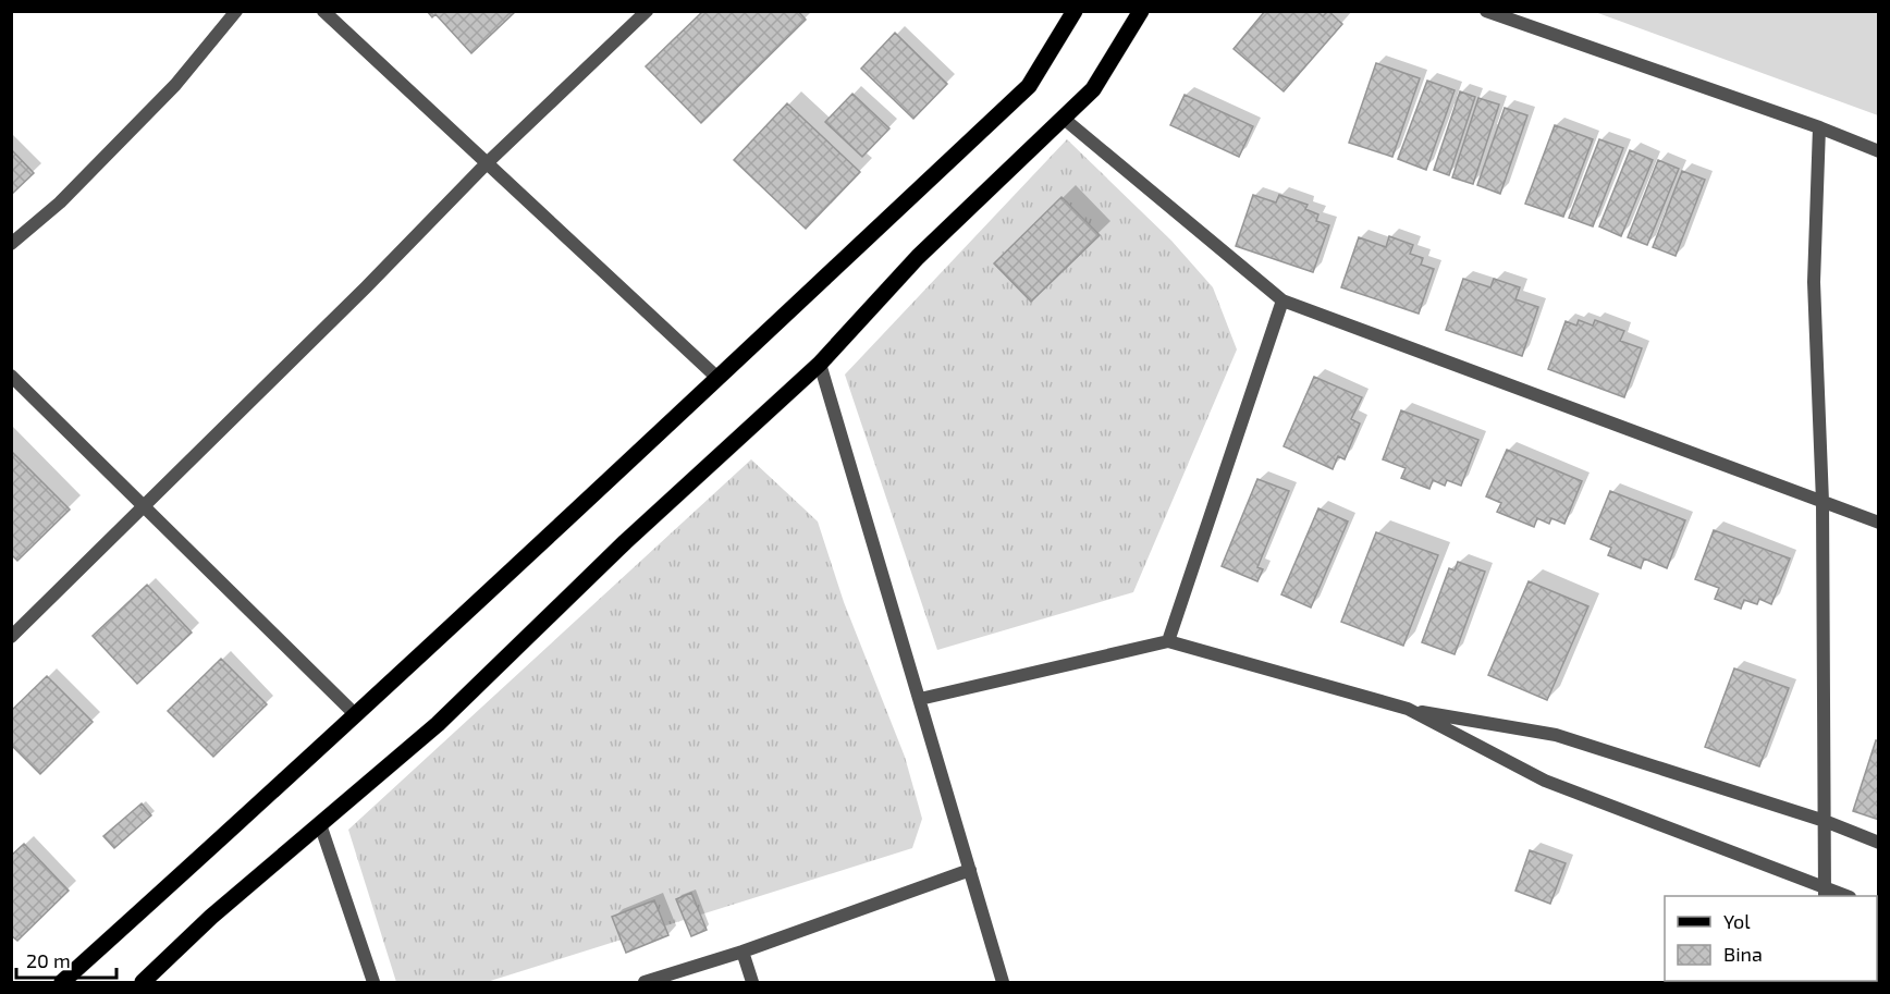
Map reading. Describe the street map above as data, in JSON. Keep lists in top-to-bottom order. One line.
{"legend":["Yol","Bina"],"scale_bar":"20 m"}
